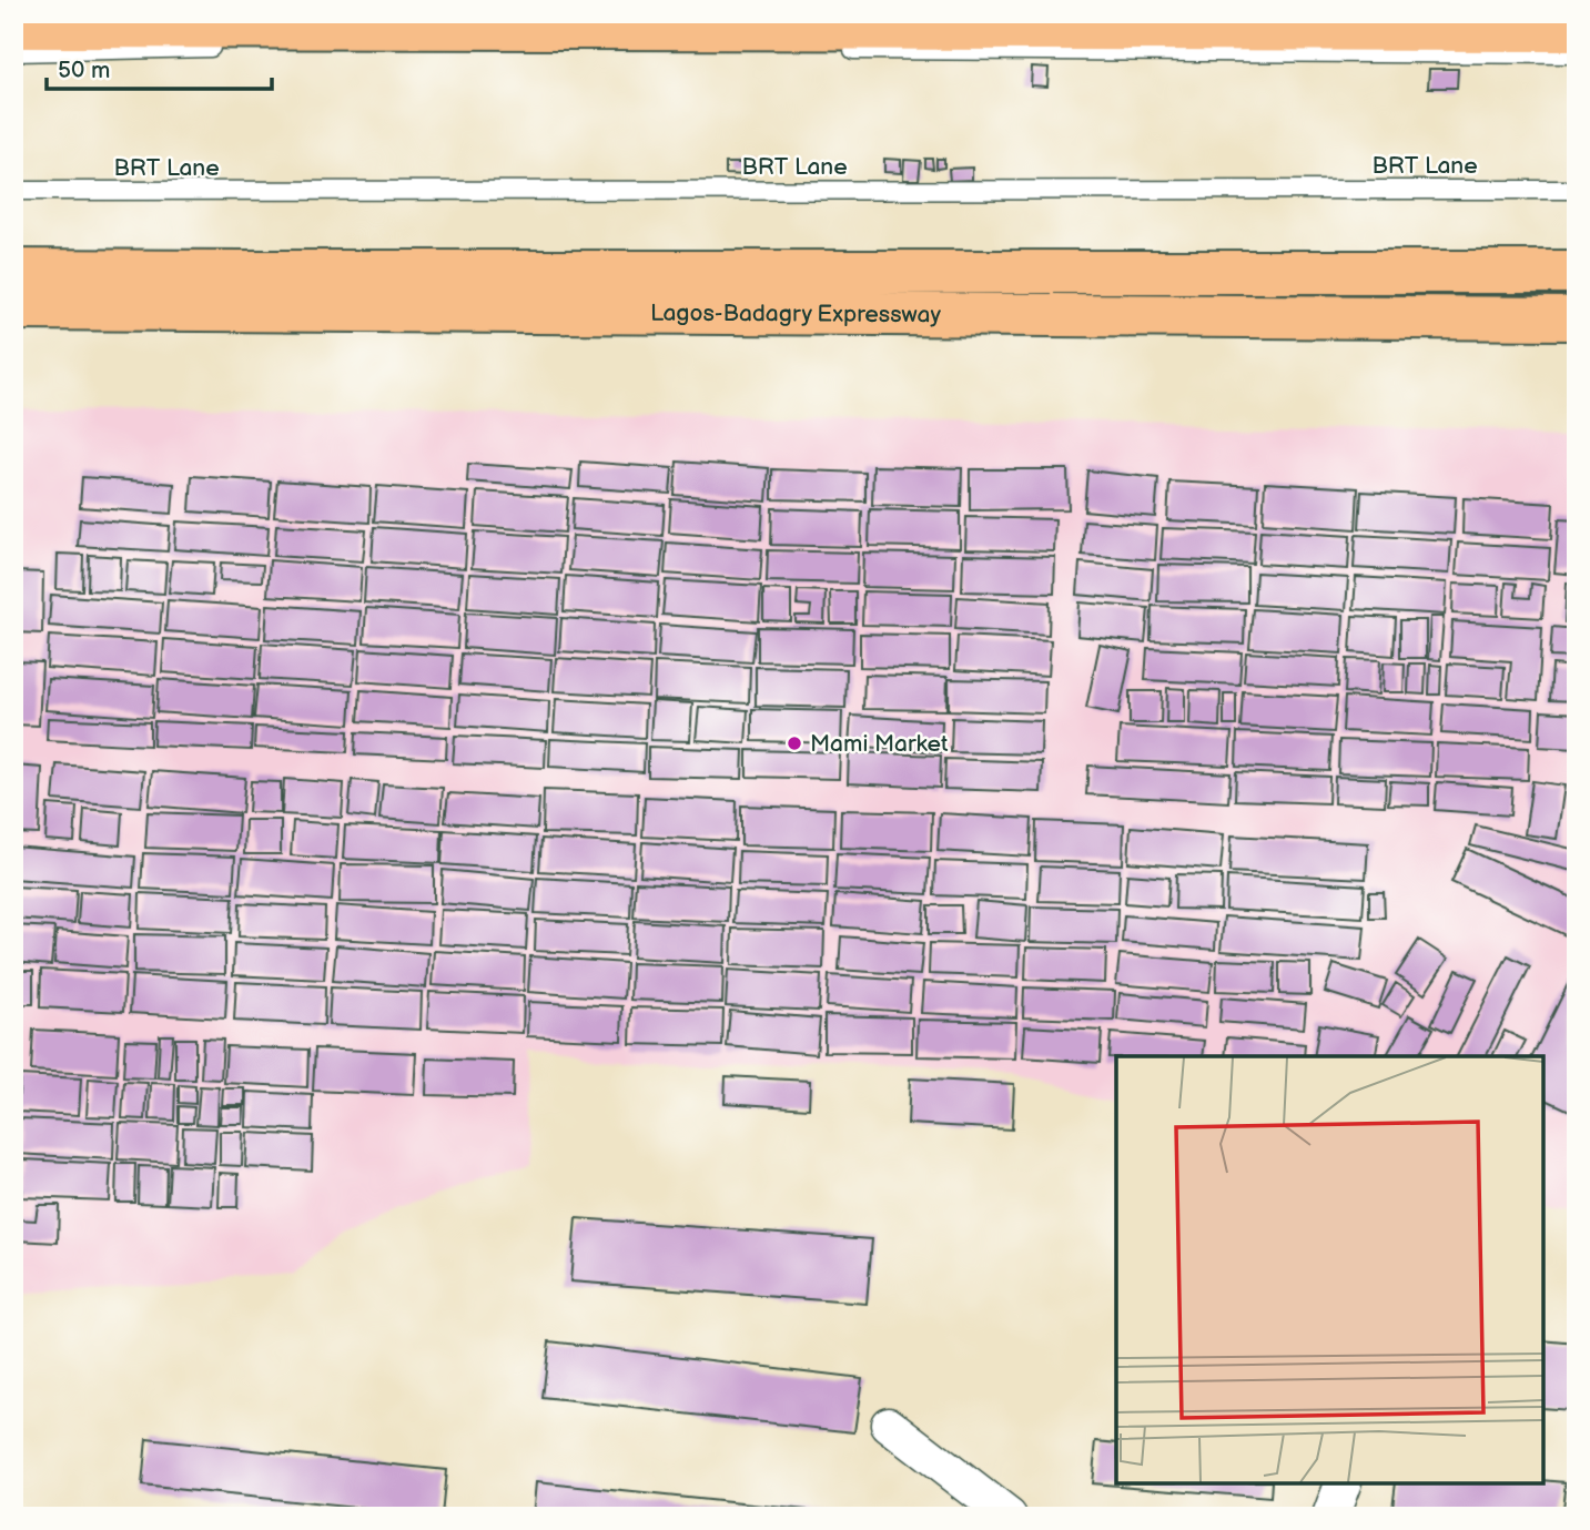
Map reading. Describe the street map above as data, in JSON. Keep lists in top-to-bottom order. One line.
{"streets":{"main road":["Lagos-Badagry Expressway"],"lane":["BRT Lane"]},"places":["Mami Market"],"scale_bar":"50 m"}
